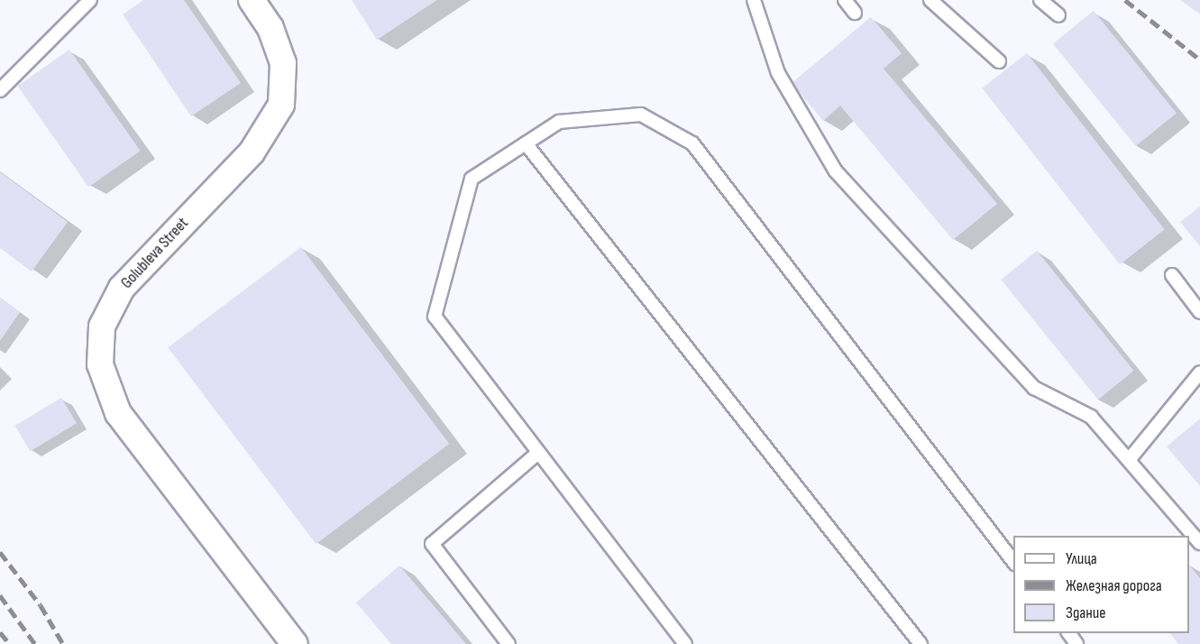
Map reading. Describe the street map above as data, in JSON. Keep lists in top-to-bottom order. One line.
{"streets":{"street":["Golubleva Street"]},"legend":["Улица","Железная дорога","Здание"]}
